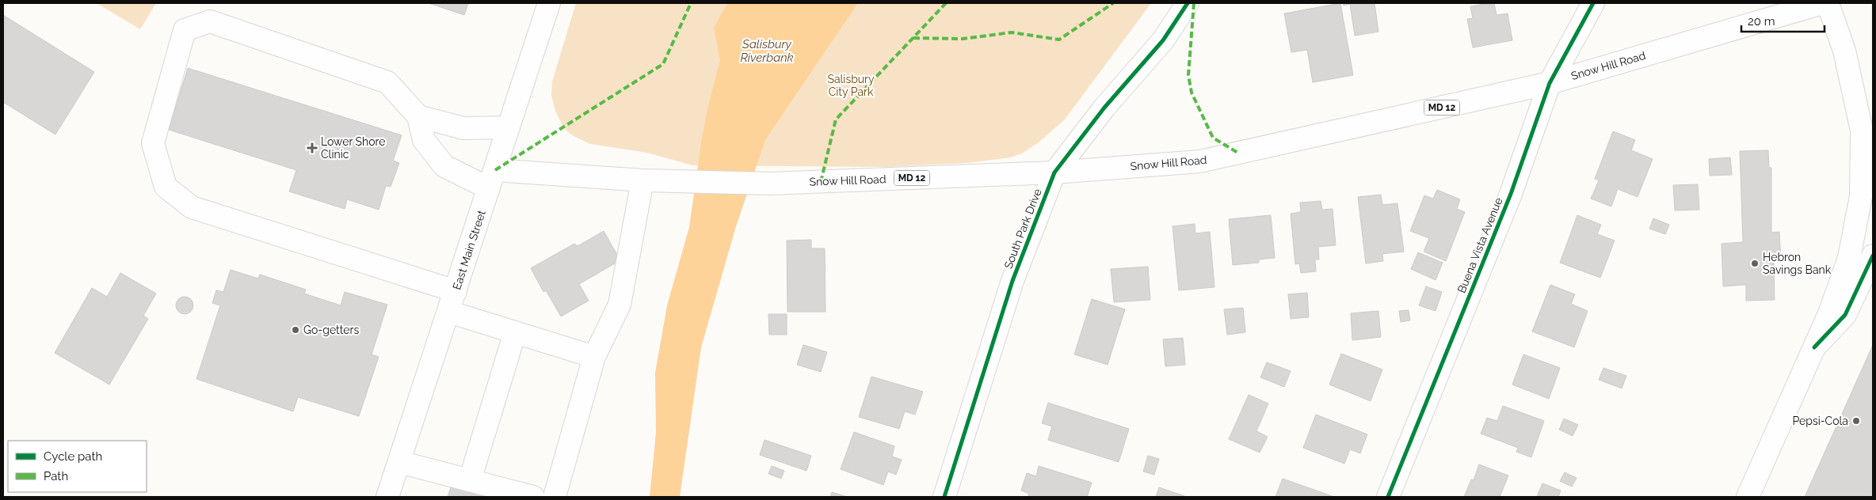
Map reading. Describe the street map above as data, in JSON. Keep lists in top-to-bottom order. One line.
{"streets":{"main road":["Snow Hill Road","MD 12","South Park Drive","Buena Vista Avenue","East Main Street"]},"crossings":[["Snow Hill Road","South Park Drive"],["Snow Hill Road","Buena Vista Avenue"],["Snow Hill Road","East Main Street"]],"water":["Salisbury Riverbank"],"parks":["Salisbury City Park"],"places":{"health":["Lower Shore Clinic"],"other":["Hebron Savings Bank","Go-getters","Pepsi-Cola"]},"legend":["Cycle path","Path"],"scale_bar":"20 m"}
